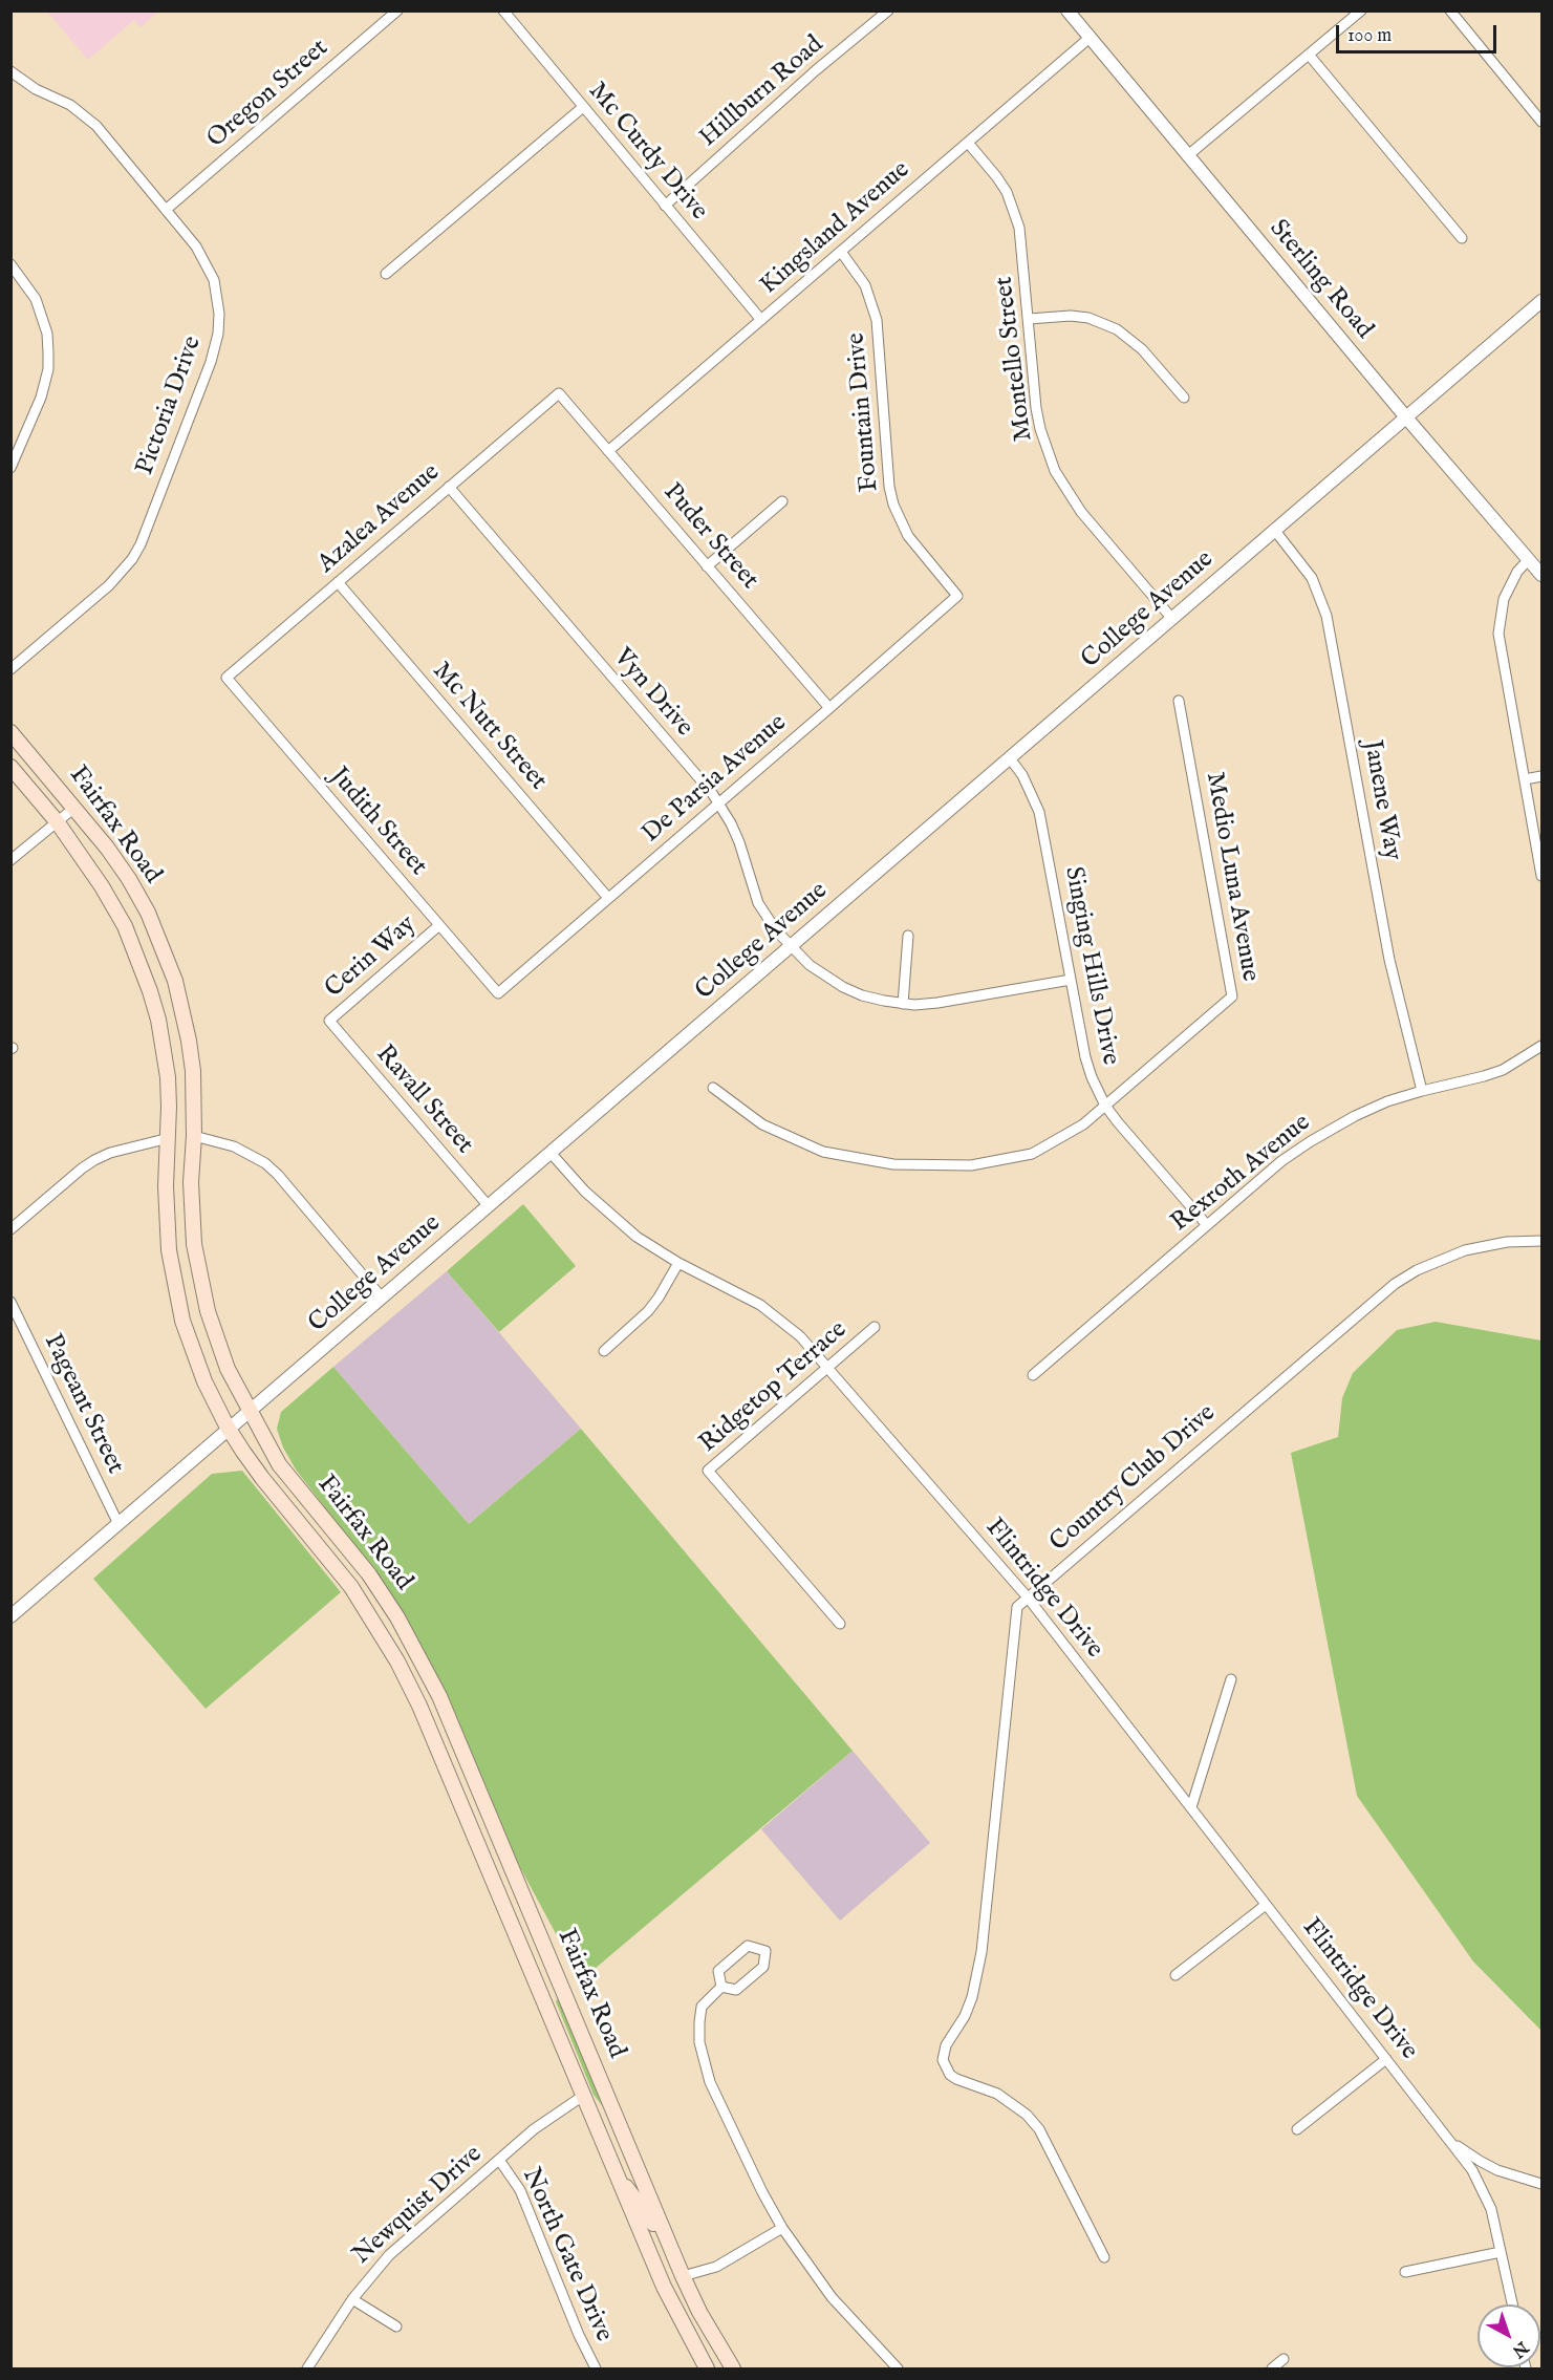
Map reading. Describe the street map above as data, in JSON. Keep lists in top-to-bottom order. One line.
{"streets":{"main road":["Fairfax Road"],"street":["Hillburn Road","Oregon Street","Mc Curdy Drive","Kingsland Avenue","Sterling Road","Montello Street","Pictoria Drive","Fountain Drive","Azalea Avenue","Puder Street","College Avenue","Vyn Drive","Mc Nutt Street","De Parsia Avenue","Janene Way","Judith Street","Medio Luna Avenue","Cerin Way","Singing Hills Drive","Ravall Street","Rexroth Avenue","Ridgetop Terrace","Pageant Street","Country Club Drive","Flintridge Drive","Newquist Drive","North Gate Drive"]},"crossings":[["Hillburn Road","Mc Curdy Drive"],["Oregon Street","Pictoria Drive"],["Mc Curdy Drive","Kingsland Avenue"],["Kingsland Avenue","Sterling Road"],["Kingsland Avenue","Montello Street"],["Kingsland Avenue","Fountain Drive"],["Kingsland Avenue","Puder Street"],["Sterling Road","College Avenue"],["Montello Street","College Avenue"],["Fountain Drive","De Parsia Avenue"],["Azalea Avenue","Puder Street"],["Azalea Avenue","Vyn Drive"],["Azalea Avenue","Mc Nutt Street"],["Azalea Avenue","Judith Street"],["Puder Street","De Parsia Avenue"],["College Avenue","Vyn Drive"],["College Avenue","Janene Way"],["College Avenue","Fairfax Road"],["College Avenue","Singing Hills Drive"],["College Avenue","Ravall Street"],["College Avenue","Pageant Street"],["College Avenue","Flintridge Drive"],["Vyn Drive","De Parsia Avenue"],["Vyn Drive","Singing Hills Drive"],["Mc Nutt Street","De Parsia Avenue"],["De Parsia Avenue","Judith Street"],["Janene Way","Rexroth Avenue"],["Judith Street","Cerin Way"],["Fairfax Road","Newquist Drive"],["Medio Luna Avenue","Singing Hills Drive"],["Cerin Way","Ravall Street"],["Singing Hills Drive","Rexroth Avenue"],["Ridgetop Terrace","Flintridge Drive"],["Country Club Drive","Flintridge Drive"],["Newquist Drive","North Gate Drive"]],"scale_bar":"100 m","north":"bottom right"}
